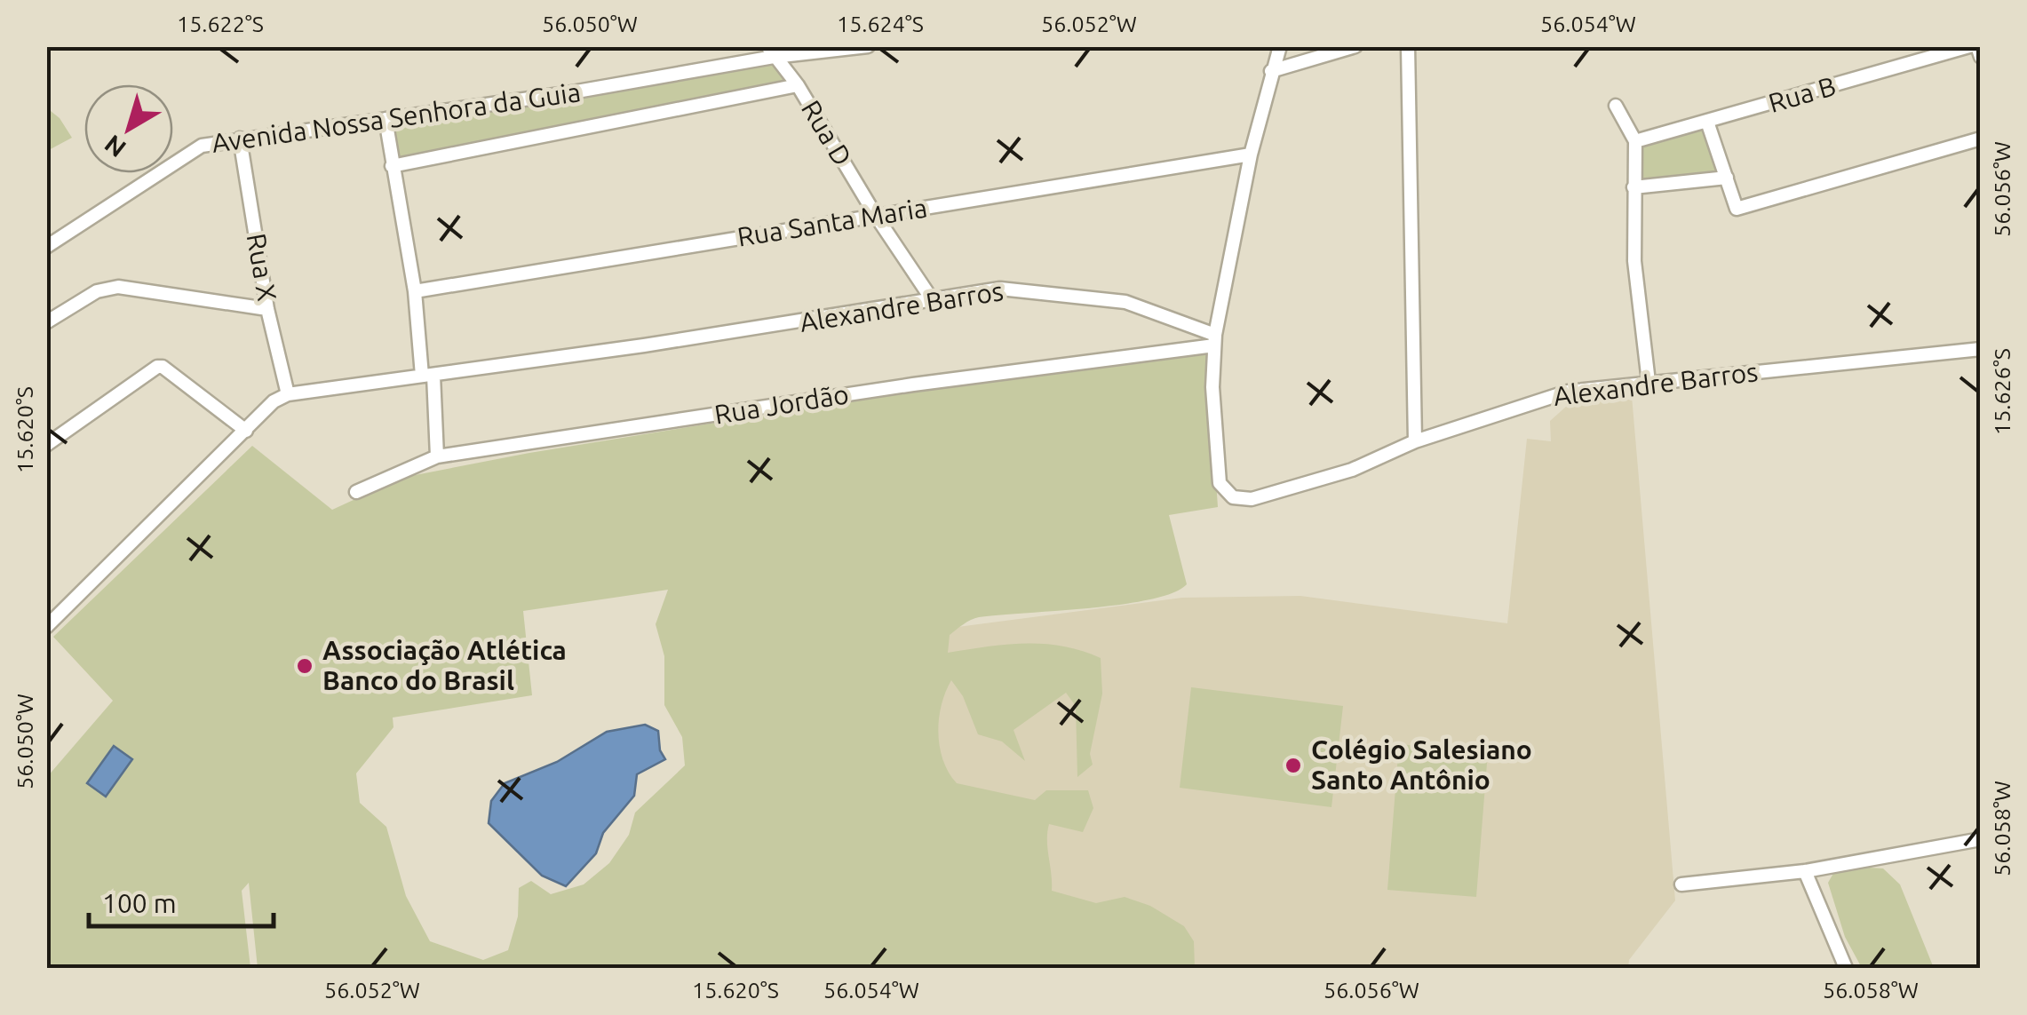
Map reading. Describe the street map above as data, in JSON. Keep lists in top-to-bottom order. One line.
{"streets":{"street":["Rua B","Avenida Nossa Senhora da Guia","Rua D","Rua Santa Maria","Rua X","Alexandre Barros","Rua Jordão"]},"crossings":[["Avenida Nossa Senhora da Guia","Rua D"],["Avenida Nossa Senhora da Guia","Rua X"],["Rua D","Rua Santa Maria"],["Rua D","Alexandre Barros"],["Rua X","Alexandre Barros"],["Alexandre Barros","Rua Jordão"]],"places":["Associação Atlética Banco do Brasil","Colégio Salesiano Santo Antônio"],"scale_bar":"100 m","north":"bottom left","coordinates":["15.622°S","56.050°W","15.624°S","56.052°W","56.054°W","56.056°W","15.626°S","15.620°S","56.058°W"]}
